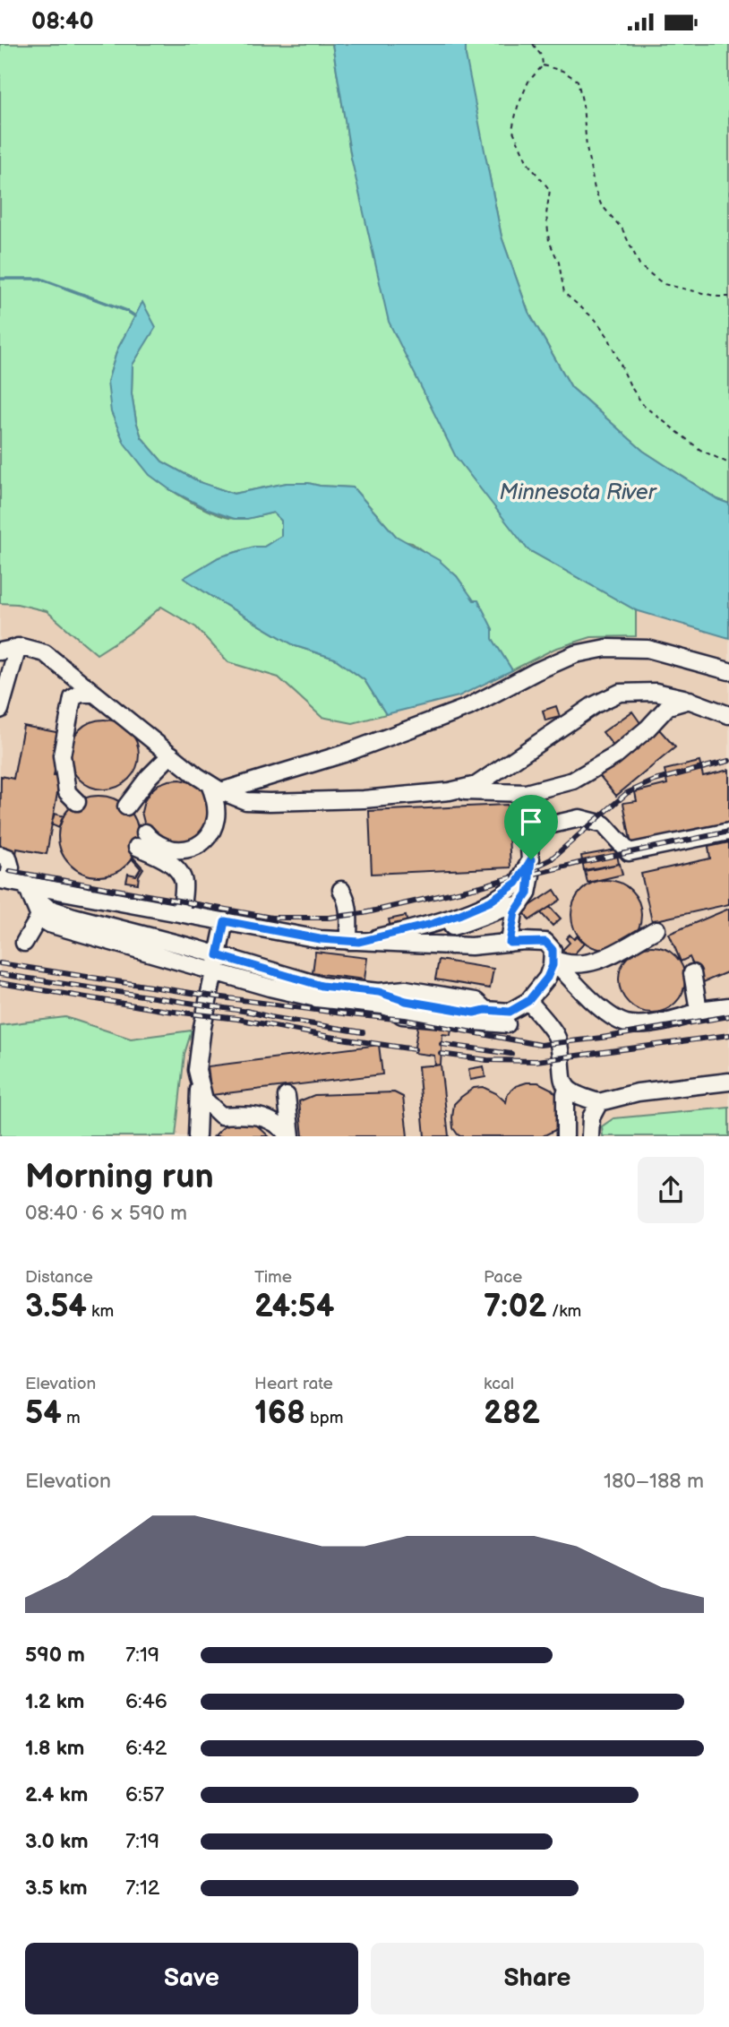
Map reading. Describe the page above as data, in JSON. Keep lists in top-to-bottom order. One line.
{"water":["Minnesota River"],"page":{"status":"08:40","heading":["Morning run","08:40 · 6 × 590 m"],"stats":[["Distance","3.54 km"],["Time","24:54"],["Pace","7:02 /km"],["Elevation","54 m"],["Heart rate","168 bpm"],["kcal","282"]],"chart":["Elevation","180–188 m"],"list":[{"name":"590 m","note":"7:19"},{"name":"1.2 km","note":"6:46"},{"name":"1.8 km","note":"6:42"},{"name":"2.4 km","note":"6:57"},{"name":"3.0 km","note":"7:19"},{"name":"3.5 km","note":"7:12"}],"buttons":["Save","Share"]}}
